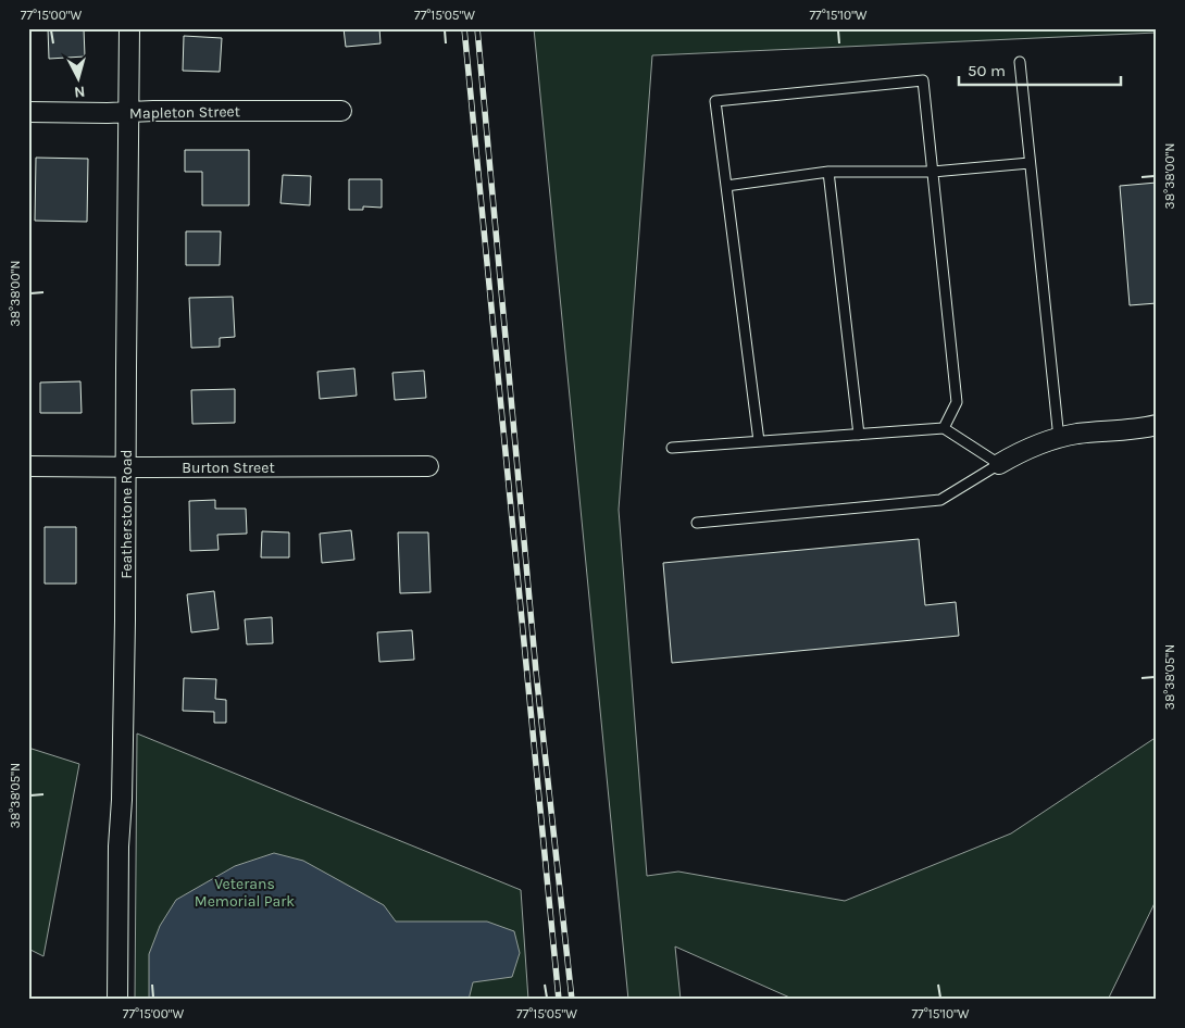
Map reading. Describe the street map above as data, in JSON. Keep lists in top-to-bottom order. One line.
{"streets":{"street":["Mapleton Street","Burton Street","Featherstone Road"]},"crossings":[["Mapleton Street","Featherstone Road"],["Burton Street","Featherstone Road"]],"parks":["Veterans Memorial Park"],"scale_bar":"50 m","north":"bottom","coordinates":["77°15'00\"W","77°15'05\"W","77°15'10\"W","38°38'00\"N","38°38'05\"N"]}
